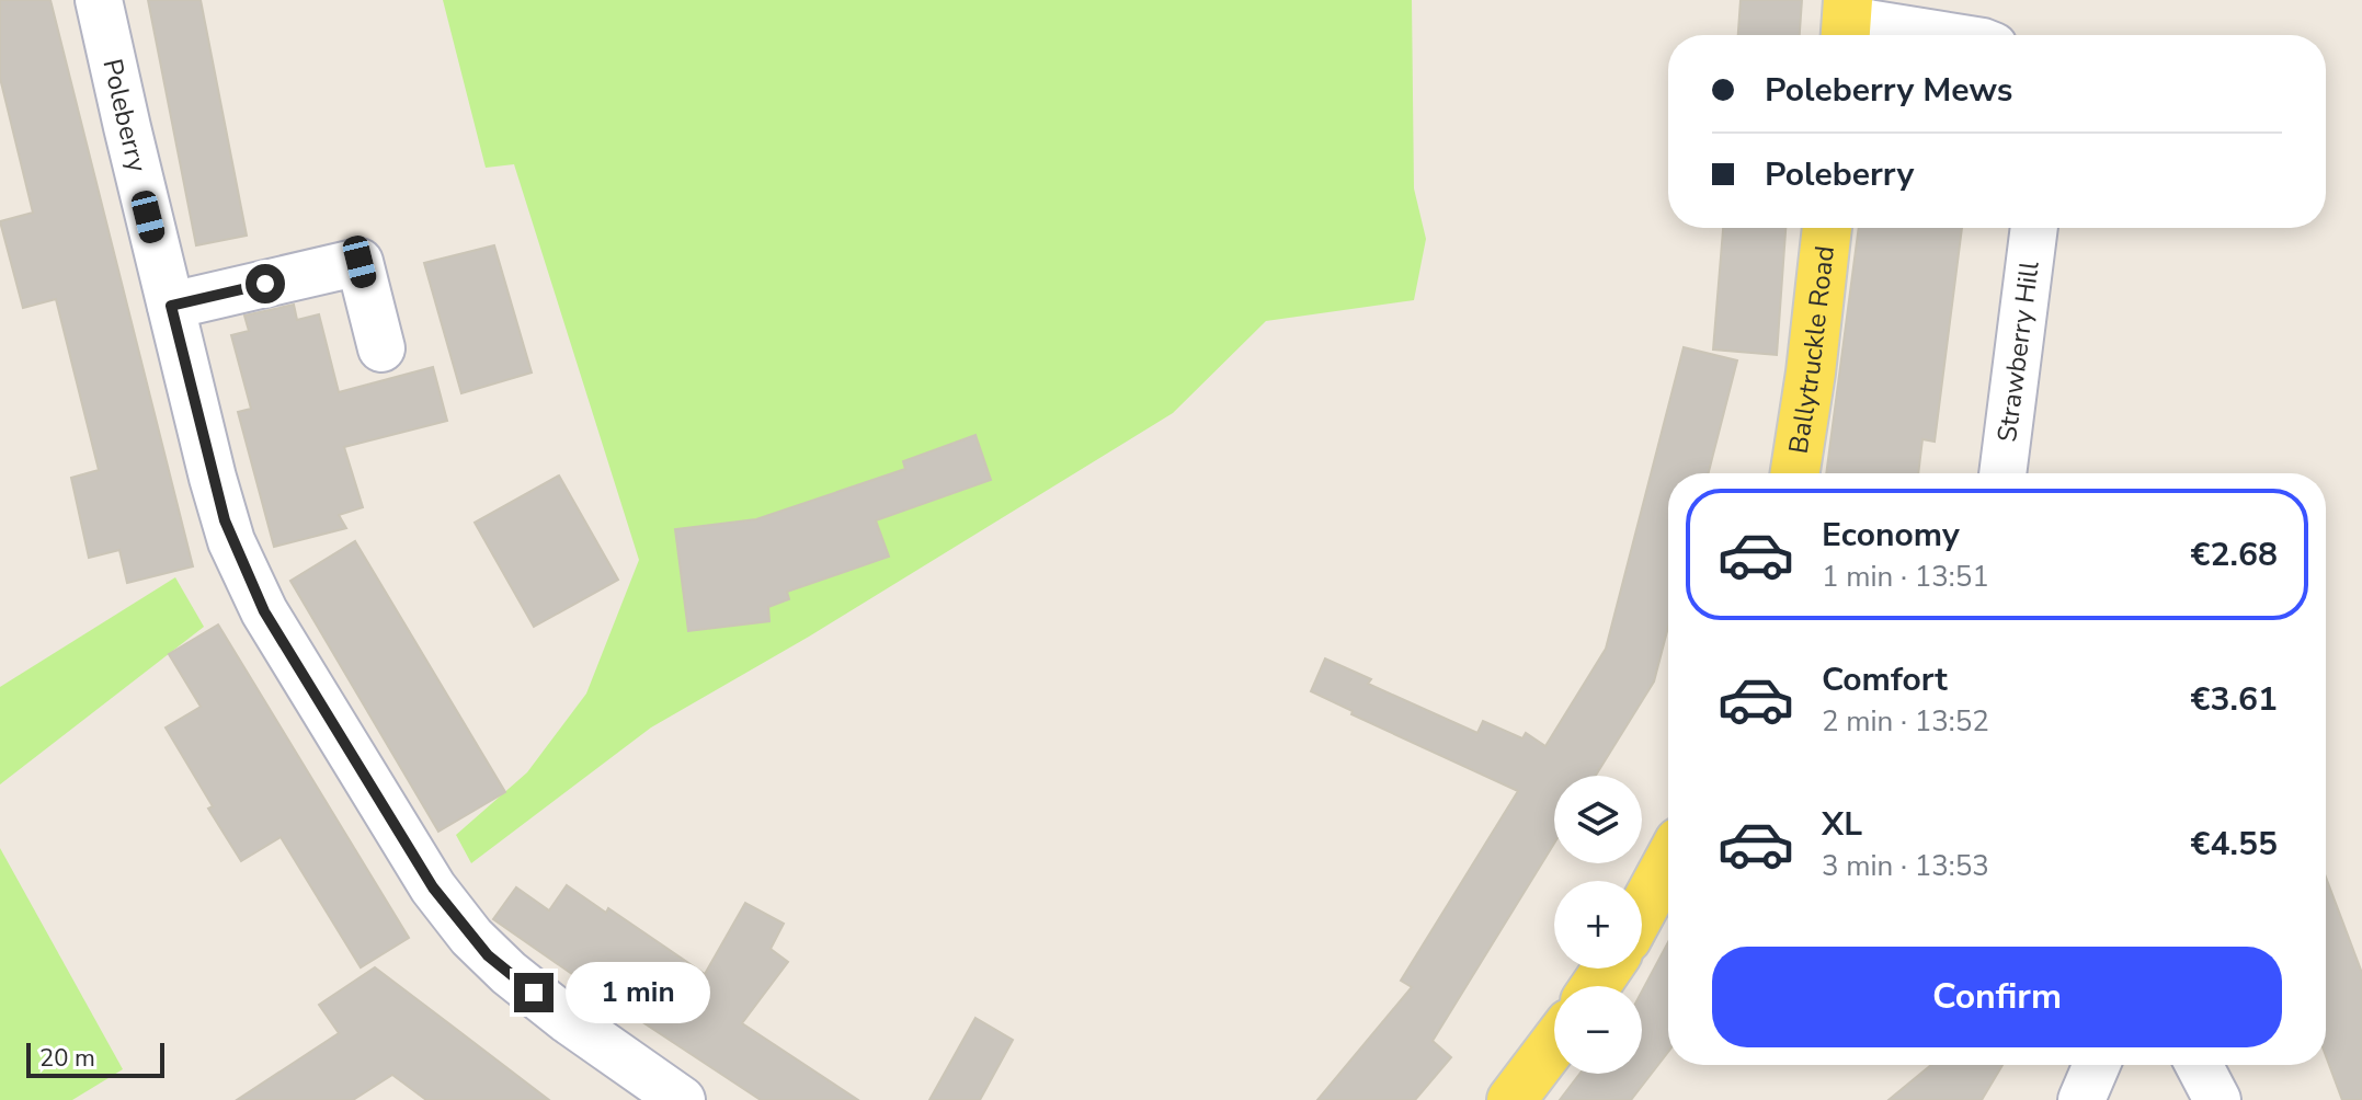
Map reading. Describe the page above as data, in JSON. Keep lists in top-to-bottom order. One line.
{"streets":{"main road":["Ballytruckle Road"],"street":["Poleberry","Strawberry Hill"]},"scale_bar":"20 m","page":{"banner":["Poleberry Mews","Poleberry"],"list":[{"name":"Economy","note":"1 min · 13:51","value":"€2.68"},{"name":"Comfort","note":"2 min · 13:52","value":"€3.61"},{"name":"XL","note":"3 min · 13:53","value":"€4.55"}],"map_buttons":["+","−"],"buttons":"Confirm","bubble":"1 min","scale":"20 m"}}
